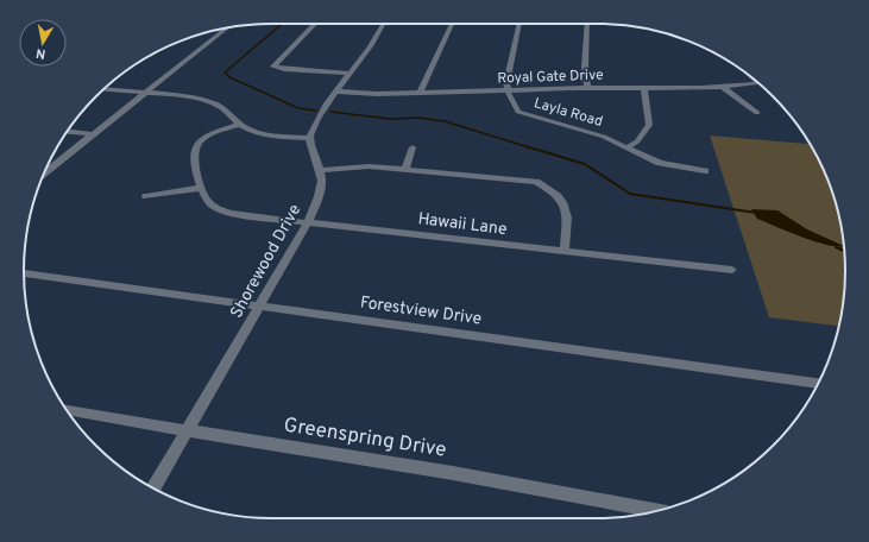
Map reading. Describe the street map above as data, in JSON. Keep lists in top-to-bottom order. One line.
{"streets":{"street":["Royal Gate Drive","Layla Road","Hawaii Lane","Shorewood Drive","Forestview Drive","Greenspring Drive"]},"crossings":[["Royal Gate Drive","Layla Road"],["Hawaii Lane","Shorewood Drive"],["Shorewood Drive","Forestview Drive"],["Shorewood Drive","Greenspring Drive"]],"north":"bottom"}
